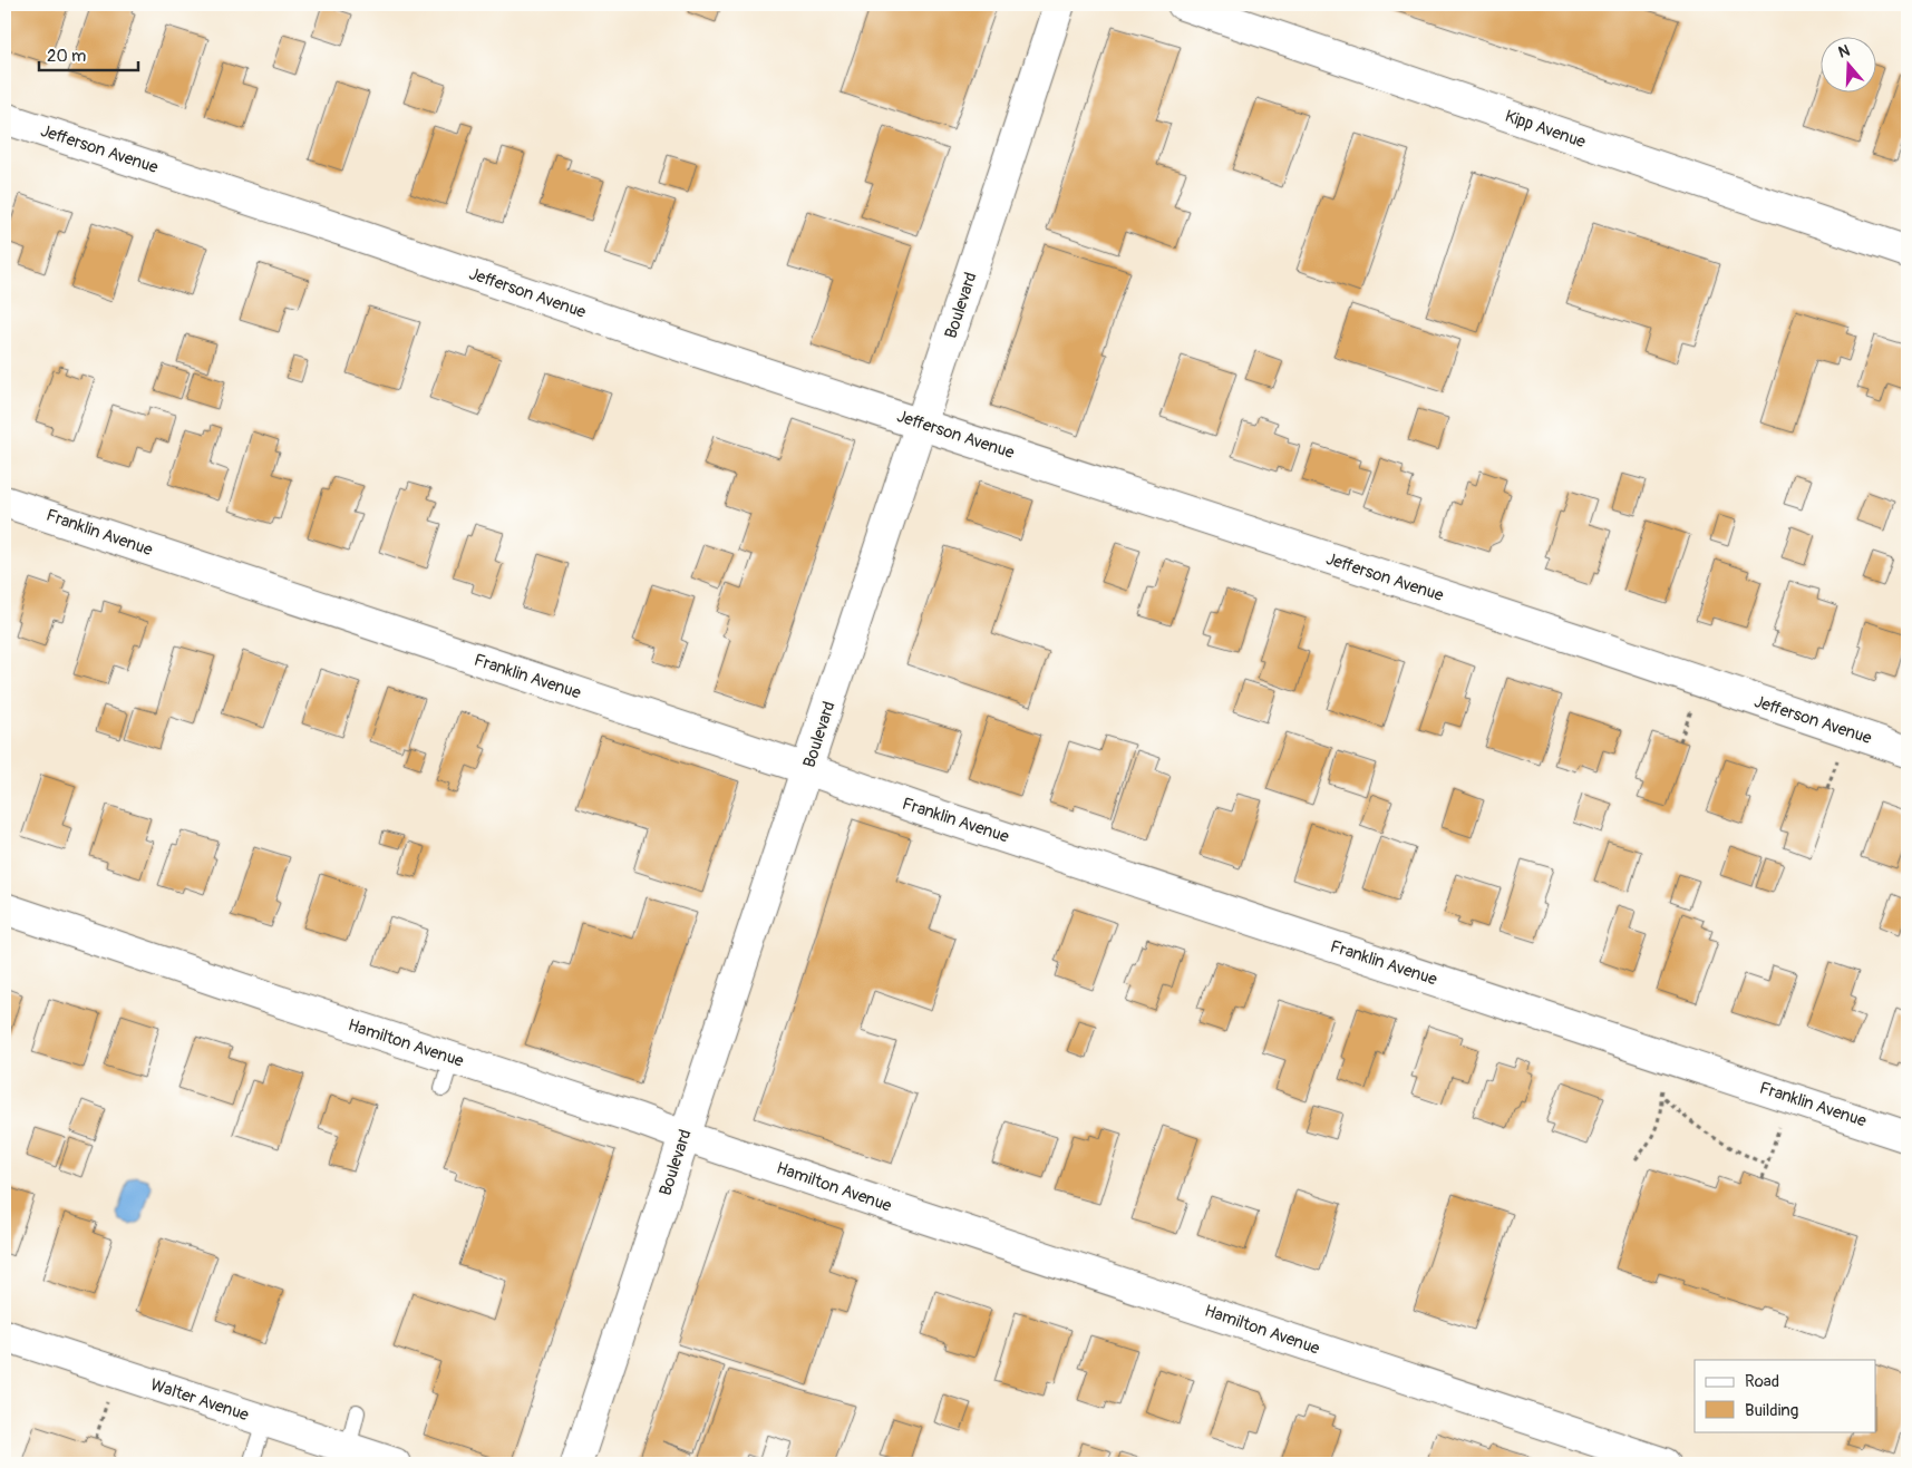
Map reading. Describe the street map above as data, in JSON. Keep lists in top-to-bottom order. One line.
{"streets":{"street":["Kipp Avenue","Jefferson Avenue","Boulevard","Franklin Avenue","Hamilton Avenue","Walter Avenue"]},"crossings":[["Jefferson Avenue","Boulevard"],["Boulevard","Franklin Avenue"],["Boulevard","Hamilton Avenue"]],"legend":["Road","Building"],"scale_bar":"20 m","north":"top"}
